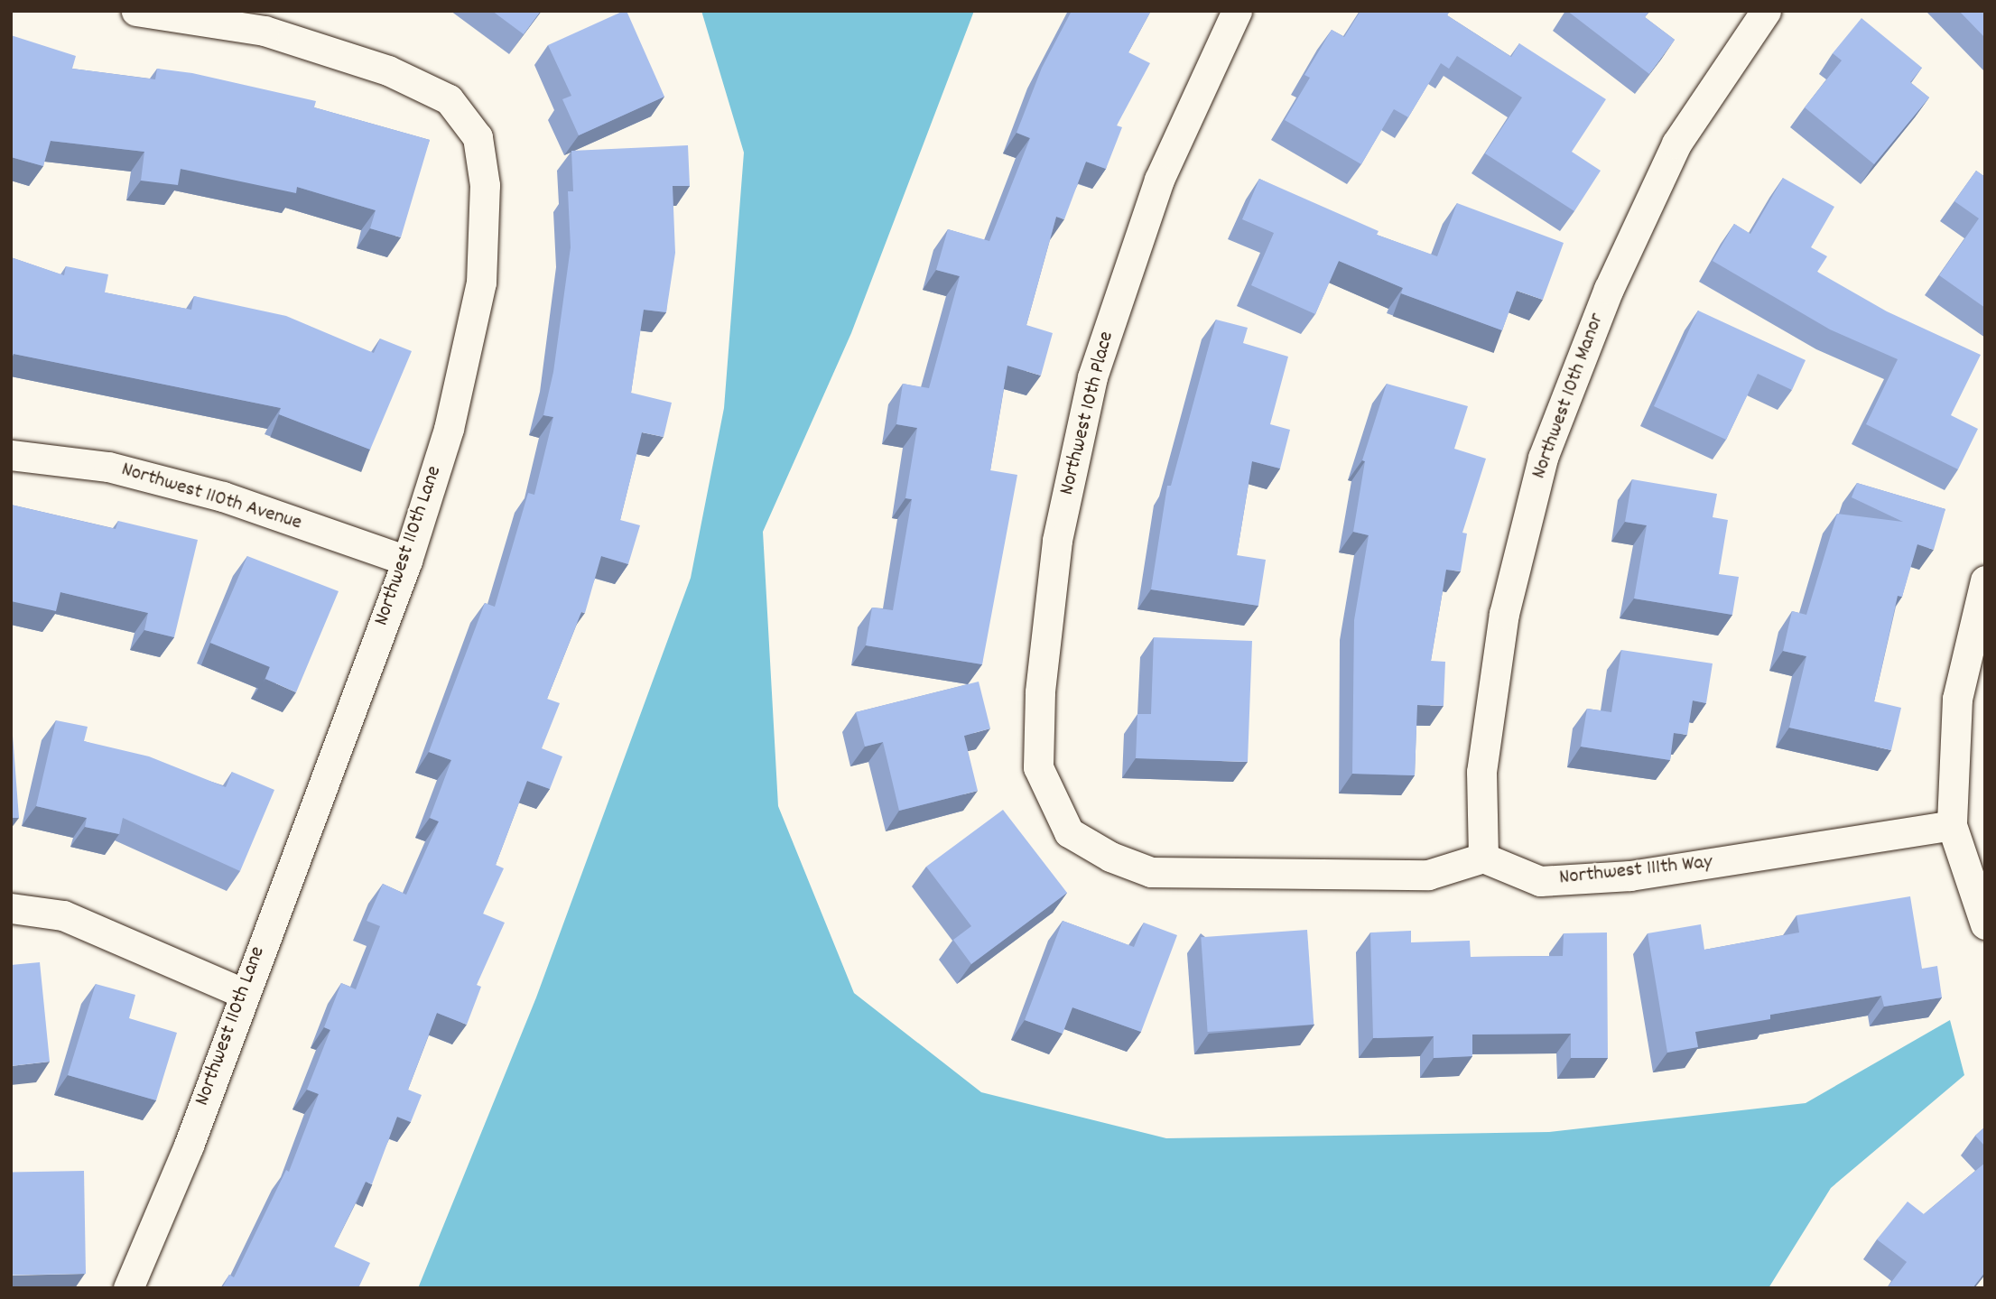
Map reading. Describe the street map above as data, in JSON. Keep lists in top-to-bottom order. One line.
{"streets":{"street":["Northwest 10th Manor","Northwest 10th Place","Northwest 110th Avenue","Northwest 110th Lane","Northwest 111th Way"]},"crossings":[["Northwest 10th Manor","Northwest 10th Place"],["Northwest 10th Manor","Northwest 111th Way"],["Northwest 10th Place","Northwest 111th Way"],["Northwest 110th Avenue","Northwest 110th Lane"]]}
